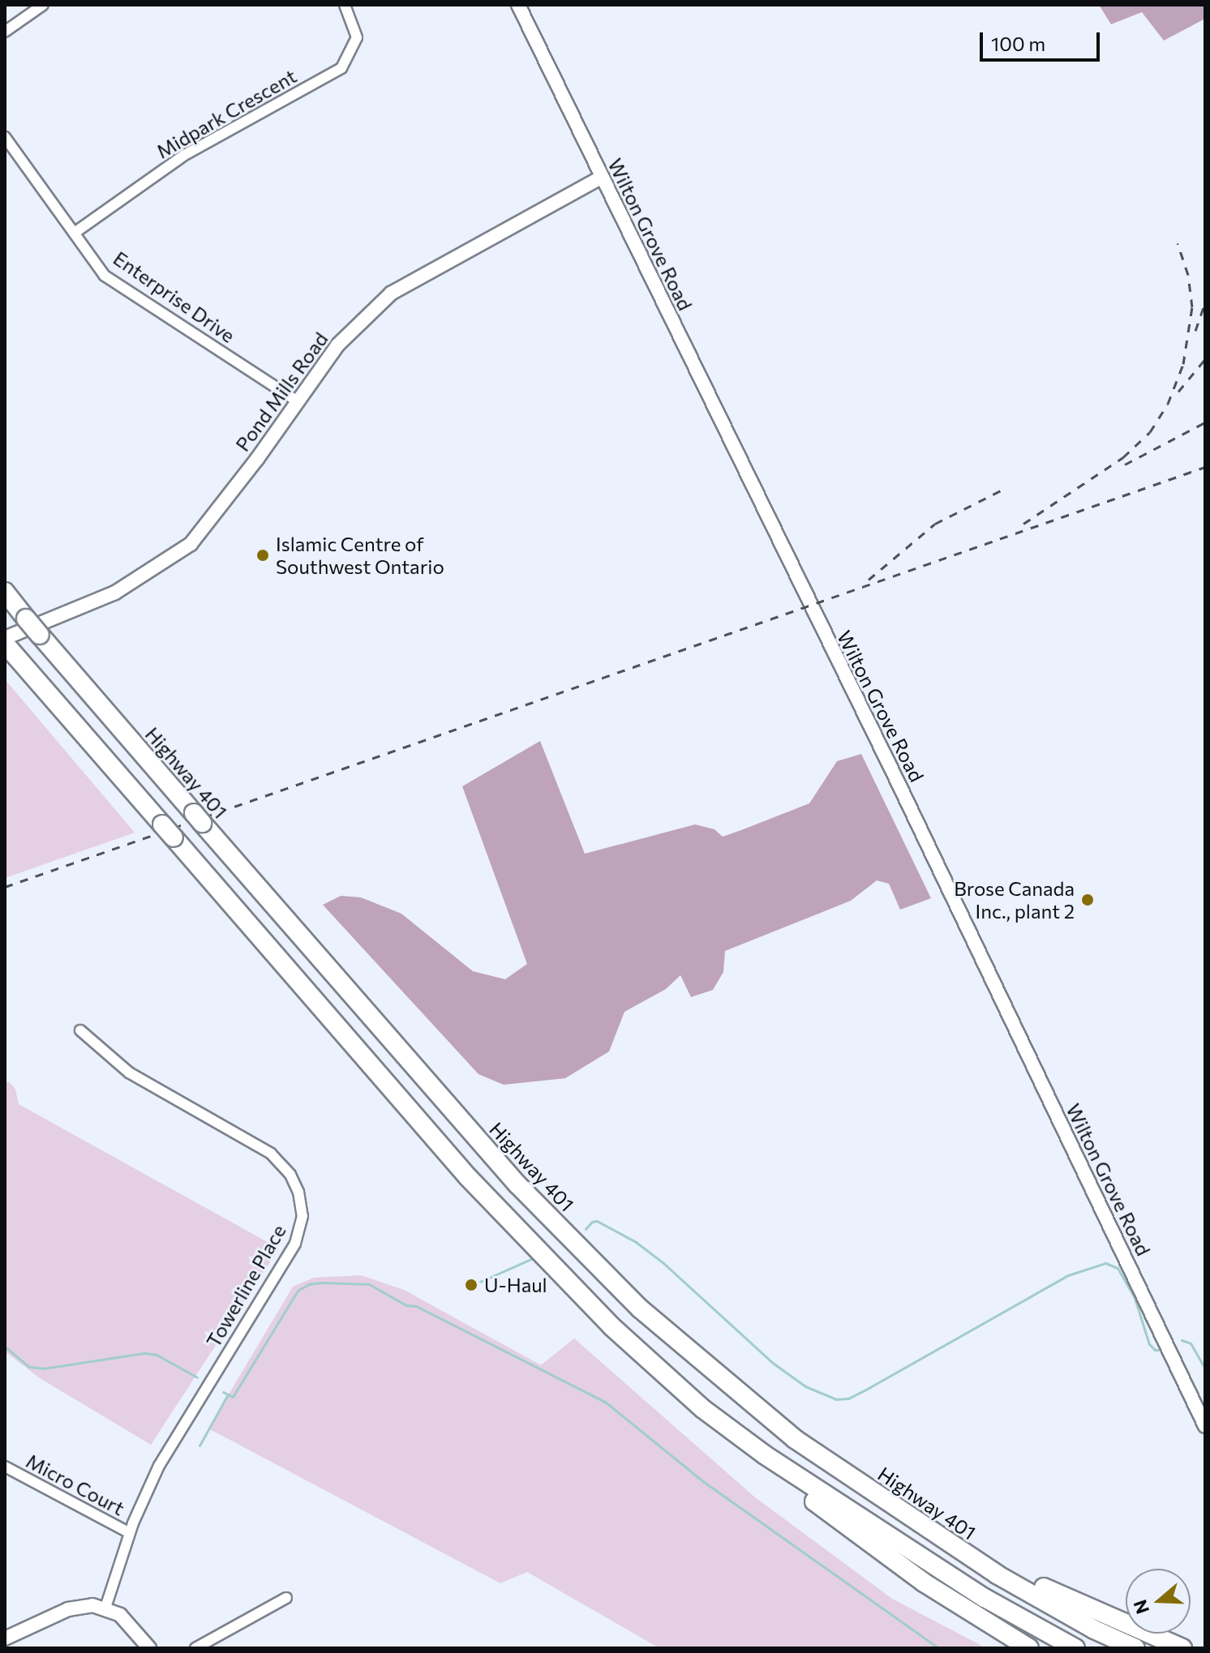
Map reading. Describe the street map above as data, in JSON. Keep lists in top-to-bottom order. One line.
{"streets":{"highway":["Highway 401"],"main road":["Wilton Grove Road","Pond Mills Road"],"street":["Midpark Crescent","Enterprise Drive","Towerline Place","Micro Court"]},"crossings":[["Midpark Crescent","Enterprise Drive"],["Wilton Grove Road","Pond Mills Road"],["Enterprise Drive","Pond Mills Road"],["Towerline Place","Micro Court"]],"places":["Islamic Centre of Southwest Ontario","Brose Canada Inc., plant 2","U-Haul"],"scale_bar":"100 m","north":"left"}
